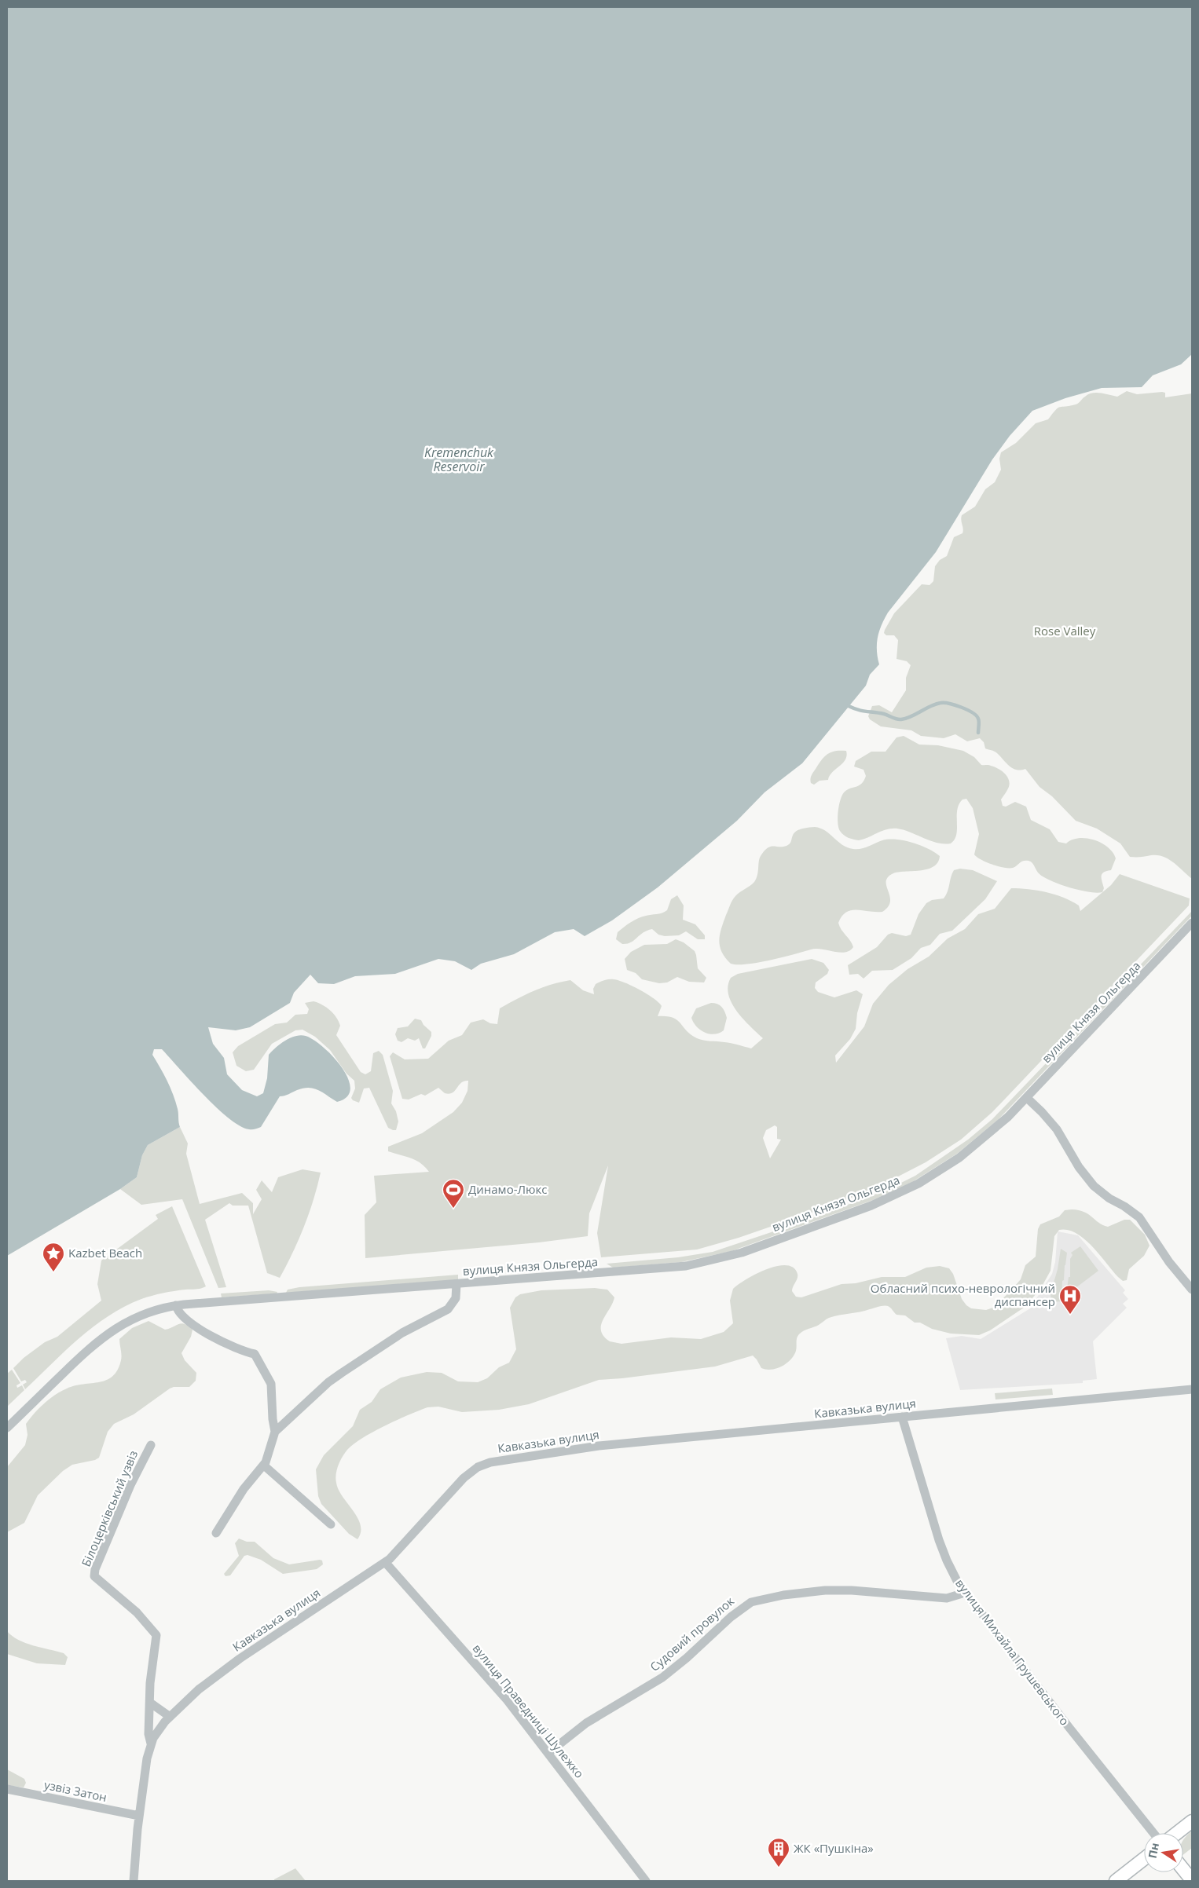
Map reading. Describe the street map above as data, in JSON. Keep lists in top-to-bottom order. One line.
{"streets":{"street":["вулиця Князя Ольгерда","Кавказька вулиця","Білоцерківський узвіз","Судовий провулок","вулиця Михайла Грушевського","вулиця Праведниці Шулежко","узвіз Затон"]},"crossings":[["Кавказька вулиця","Білоцерківський узвіз"],["Кавказька вулиця","вулиця Михайла Грушевського"],["Кавказька вулиця","вулиця Праведниці Шулежко"],["Кавказька вулиця","узвіз Затон"],["Судовий провулок","вулиця Михайла Грушевського"],["Судовий провулок","вулиця Праведниці Шулежко"]],"water":["Kremenchuk Reservoir"],"parks":["Rose Valley"],"places":{"sports":["Динамо-Люкс"],"place":["Kazbet Beach"],"hospital":["Обласний психо-неврологічний диспансер"],"building":["ЖК «Пушкіна»"]},"north":"left"}
